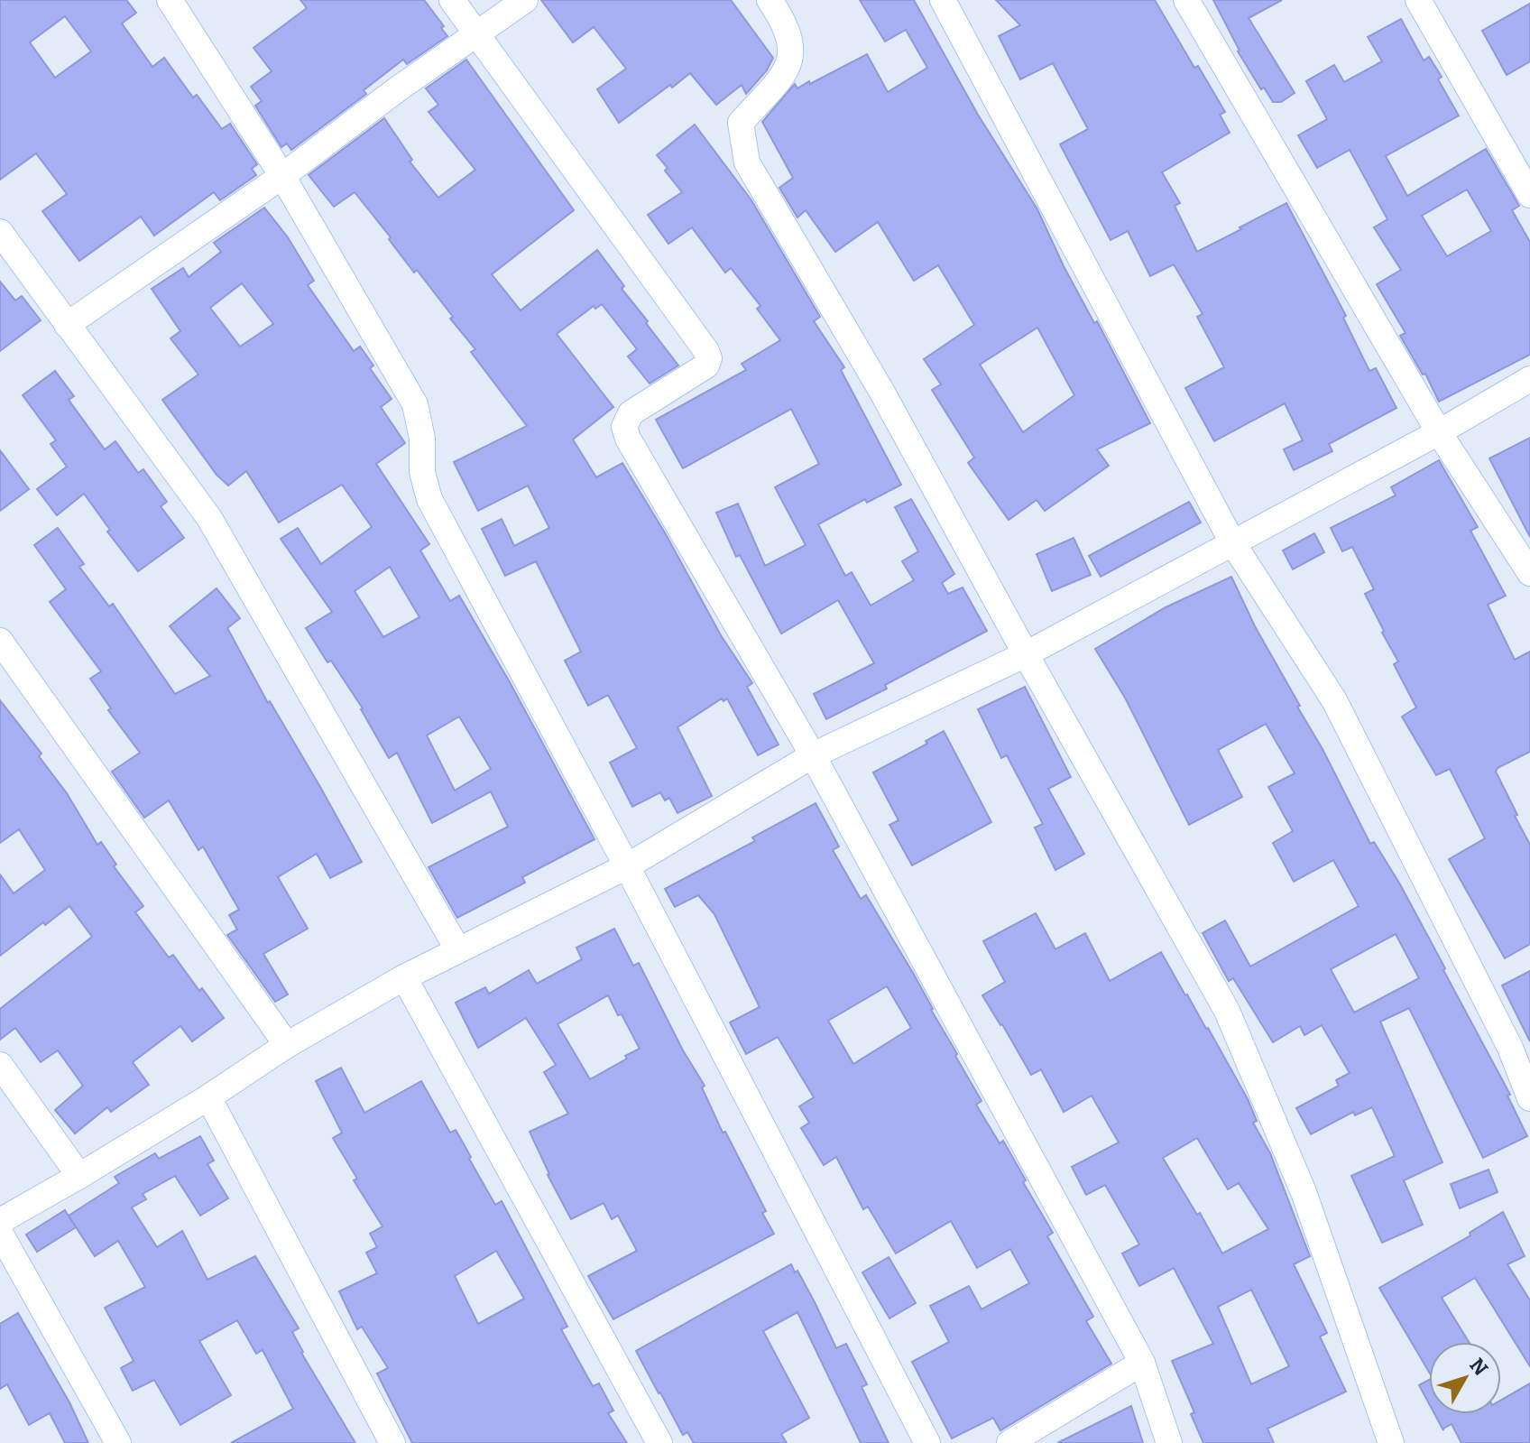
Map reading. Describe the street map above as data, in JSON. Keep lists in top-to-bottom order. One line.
{"north":"top right"}
